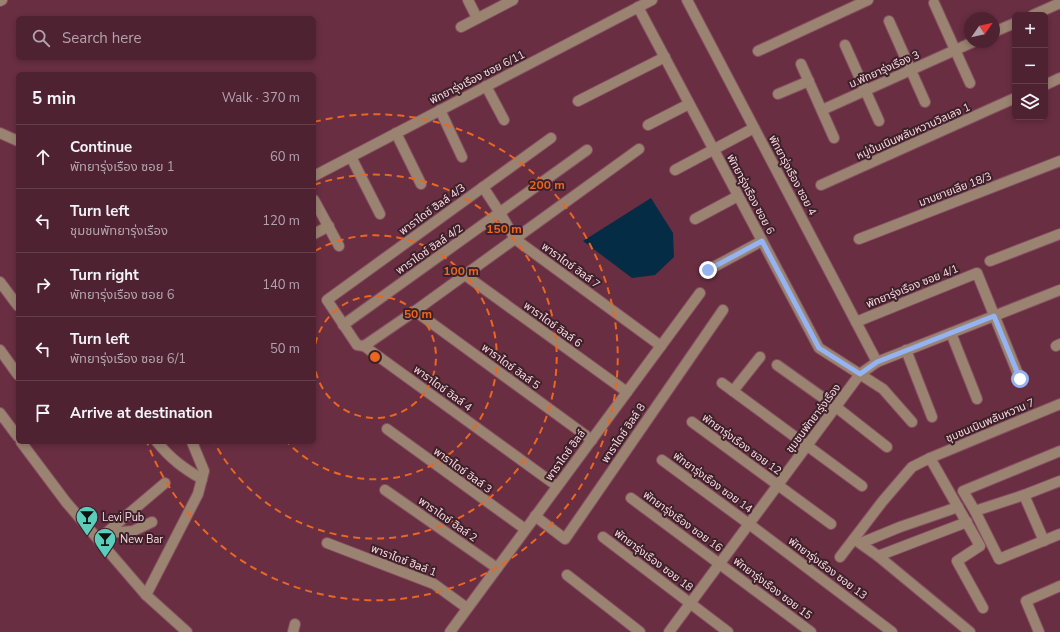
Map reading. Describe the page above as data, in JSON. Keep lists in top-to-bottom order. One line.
{"streets":{"street":["ม.พัทยารุ่งเรือง 3","พัทยารุ่งเรือง ซอย 6/11","หมู่บ้นเนินพลับหวานวิลเลจ 1","พัทยารุ่งเรือง ซอย 4","มาบยายเลีย 18/3","พัทยารุ่งเรือง ซอย 6","พาราไดซ์ ฮิลล์ 4/3","พาราไดซ์ ฮิลล์ 4/2","พาราไดซ์ ฮิลล์ 7","พัทยารุ่งเรือง ซอย 4/1","พาราไดซ์ ฮิลล์ 6","พาราไดซ์ ฮิลล์ 5","พาราไดซ์ ฮิลล์ 4","ชุมชนพัทยารุ่งเรือง","ชุมชนเนินพลับหวาน 7","พาราไดซ์ ฮิลล์ 8","พัทยารุ่งเรือง ซอย 12","พาราไดซ์ ฮิลล์","พาราไดซ์ ฮิลล์ 3","พัทยารุ่งเรือง ซอย 14","พาราไดซ์ ฮิลล์ 2","พัทยารุ่งเรือง ซอย 16","พาราไดซ์ ฮิลล์ 1","พัทยารุ่งเรือง ซอย 18","พัทยารุ่งเรือง ซอย 13","พัทยารุ่งเรือง ซอย 15"]},"crossings":[["พัทยารุ่งเรือง ซอย 6/11","พัทยารุ่งเรือง ซอย 6"],["พัทยารุ่งเรือง ซอย 4","พัทยารุ่งเรือง ซอย 4/1"],["พัทยารุ่งเรือง ซอย 4","ชุมชนพัทยารุ่งเรือง"],["พัทยารุ่งเรือง ซอย 6","ชุมชนพัทยารุ่งเรือง"],["พาราไดซ์ ฮิลล์ 4/3","พาราไดซ์ ฮิลล์ 7"],["พาราไดซ์ ฮิลล์ 4/3","พาราไดซ์ ฮิลล์ 4"],["พาราไดซ์ ฮิลล์ 4/2","พาราไดซ์ ฮิลล์ 7"],["พาราไดซ์ ฮิลล์ 4/2","พาราไดซ์ ฮิลล์ 4"],["พาราไดซ์ ฮิลล์ 7","พาราไดซ์ ฮิลล์"],["พัทยารุ่งเรือง ซอย 4/1","ชุมชนพัทยารุ่งเรือง"],["พาราไดซ์ ฮิลล์ 6","พาราไดซ์ ฮิลล์"],["พาราไดซ์ ฮิลล์ 5","พาราไดซ์ ฮิลล์"],["พาราไดซ์ ฮิลล์ 4","พาราไดซ์ ฮิลล์"],["ชุมชนพัทยารุ่งเรือง","พัทยารุ่งเรือง ซอย 12"],["ชุมชนพัทยารุ่งเรือง","พัทยารุ่งเรือง ซอย 14"],["ชุมชนพัทยารุ่งเรือง","พัทยารุ่งเรือง ซอย 16"],["ชุมชนพัทยารุ่งเรือง","พัทยารุ่งเรือง ซอย 18"],["ชุมชนพัทยารุ่งเรือง","พัทยารุ่งเรือง ซอย 13"],["ชุมชนพัทยารุ่งเรือง","พัทยารุ่งเรือง ซอย 15"],["พาราไดซ์ ฮิลล์ 8","พาราไดซ์ ฮิลล์"],["พาราไดซ์ ฮิลล์","พาราไดซ์ ฮิลล์ 3"],["พาราไดซ์ ฮิลล์","พาราไดซ์ ฮิลล์ 2"],["พาราไดซ์ ฮิลล์","พาราไดซ์ ฮิลล์ 1"],["พัทยารุ่งเรือง ซอย 14","พัทยารุ่งเรือง ซอย 13"],["พัทยารุ่งเรือง ซอย 16","พัทยารุ่งเรือง ซอย 15"]],"places":{"bar":["Levi Pub","New Bar"]},"north":"top right","page":{"map_buttons":["+","−"],"search":"Search here","heading":["5 min","Walk · 370 m"],"list":[["Continue","พัทยารุ่งเรือง ซอย 1","60 m"],["Turn left","ชุมชนพัทยารุ่งเรือง","120 m"],["Turn right","พัทยารุ่งเรือง ซอย 6","140 m"],["Turn left","พัทยารุ่งเรือง ซอย 6/1","50 m"],"Arrive at destination"]},"rings":["200 m","150 m","100 m","50 m"]}
